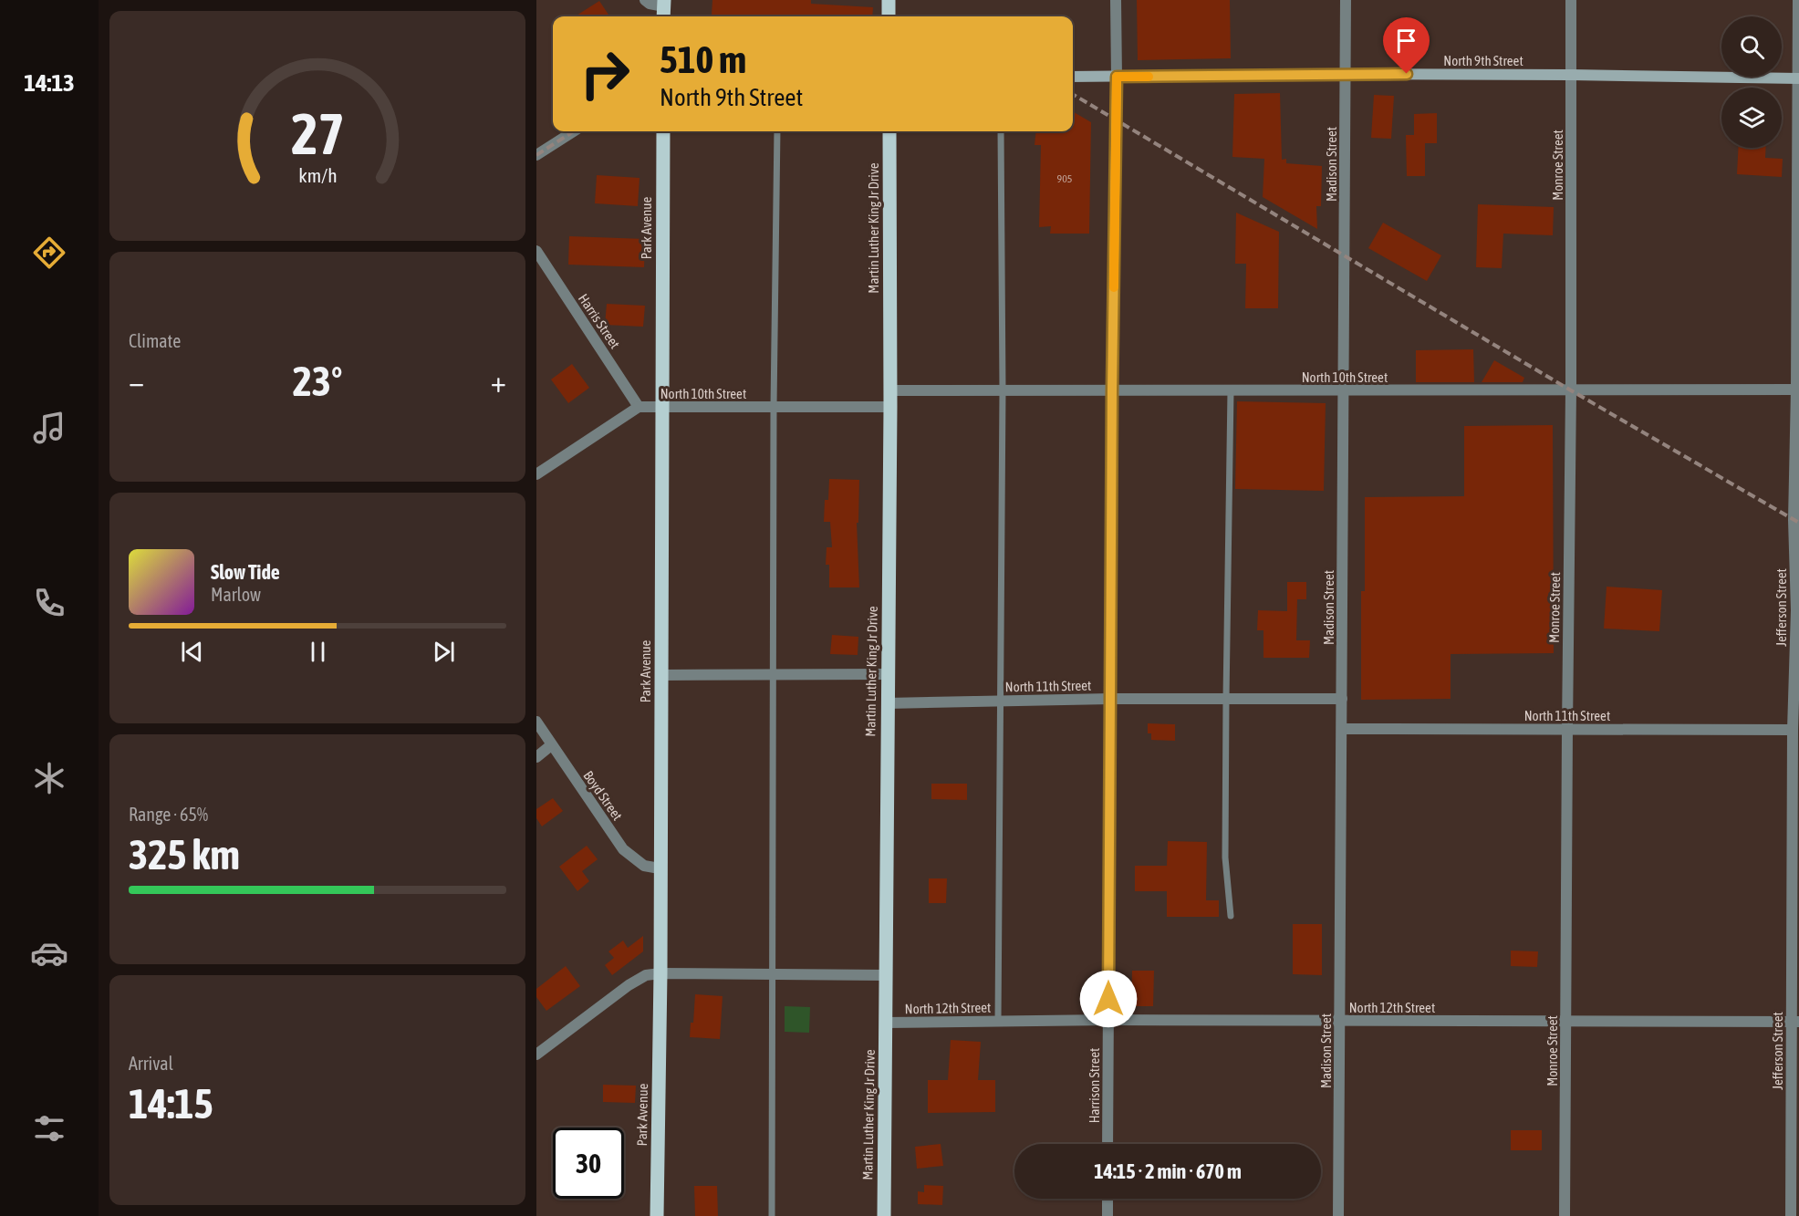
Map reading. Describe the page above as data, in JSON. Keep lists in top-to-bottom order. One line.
{"streets":{"main road":["Park Avenue","Martin Luther King Jr Drive"],"street":["North 9th Street","Madison Street","Monroe Street","Harris Street","North 10th Street","Jefferson Street","North 11th Street","Boyd Street","North 12th Street","Harrison Street"]},"crossings":[["North 9th Street","Madison Street"],["North 9th Street","Monroe Street"],["North 9th Street","Jefferson Street"],["North 9th Street","Harrison Street"],["Madison Street","North 10th Street"],["Madison Street","North 11th Street"],["Madison Street","North 12th Street"],["Monroe Street","North 10th Street"],["Monroe Street","North 11th Street"],["Monroe Street","North 12th Street"],["Park Avenue","North 10th Street"],["Park Avenue","Boyd Street"],["Martin Luther King Jr Drive","North 10th Street"],["Martin Luther King Jr Drive","North 11th Street"],["Martin Luther King Jr Drive","North 12th Street"],["Harris Street","North 10th Street"],["North 10th Street","Jefferson Street"],["North 10th Street","Harrison Street"],["Jefferson Street","North 11th Street"],["Jefferson Street","North 12th Street"],["North 11th Street","Harrison Street"],["North 12th Street","Harrison Street"]],"house_numbers":["905"],"page":{"tabs":"14:13","turn":["510 m","North 9th Street"],"tile":["Climate",["Range · 65%","325 km"],["Arrival","14:15"]],"heat":["−","23°","+"],"song":["Slow Tide","Marlow"],"limit":"30","trip":"14:15 · 2 min · 670 m","gauge":["27","km/h"]}}
